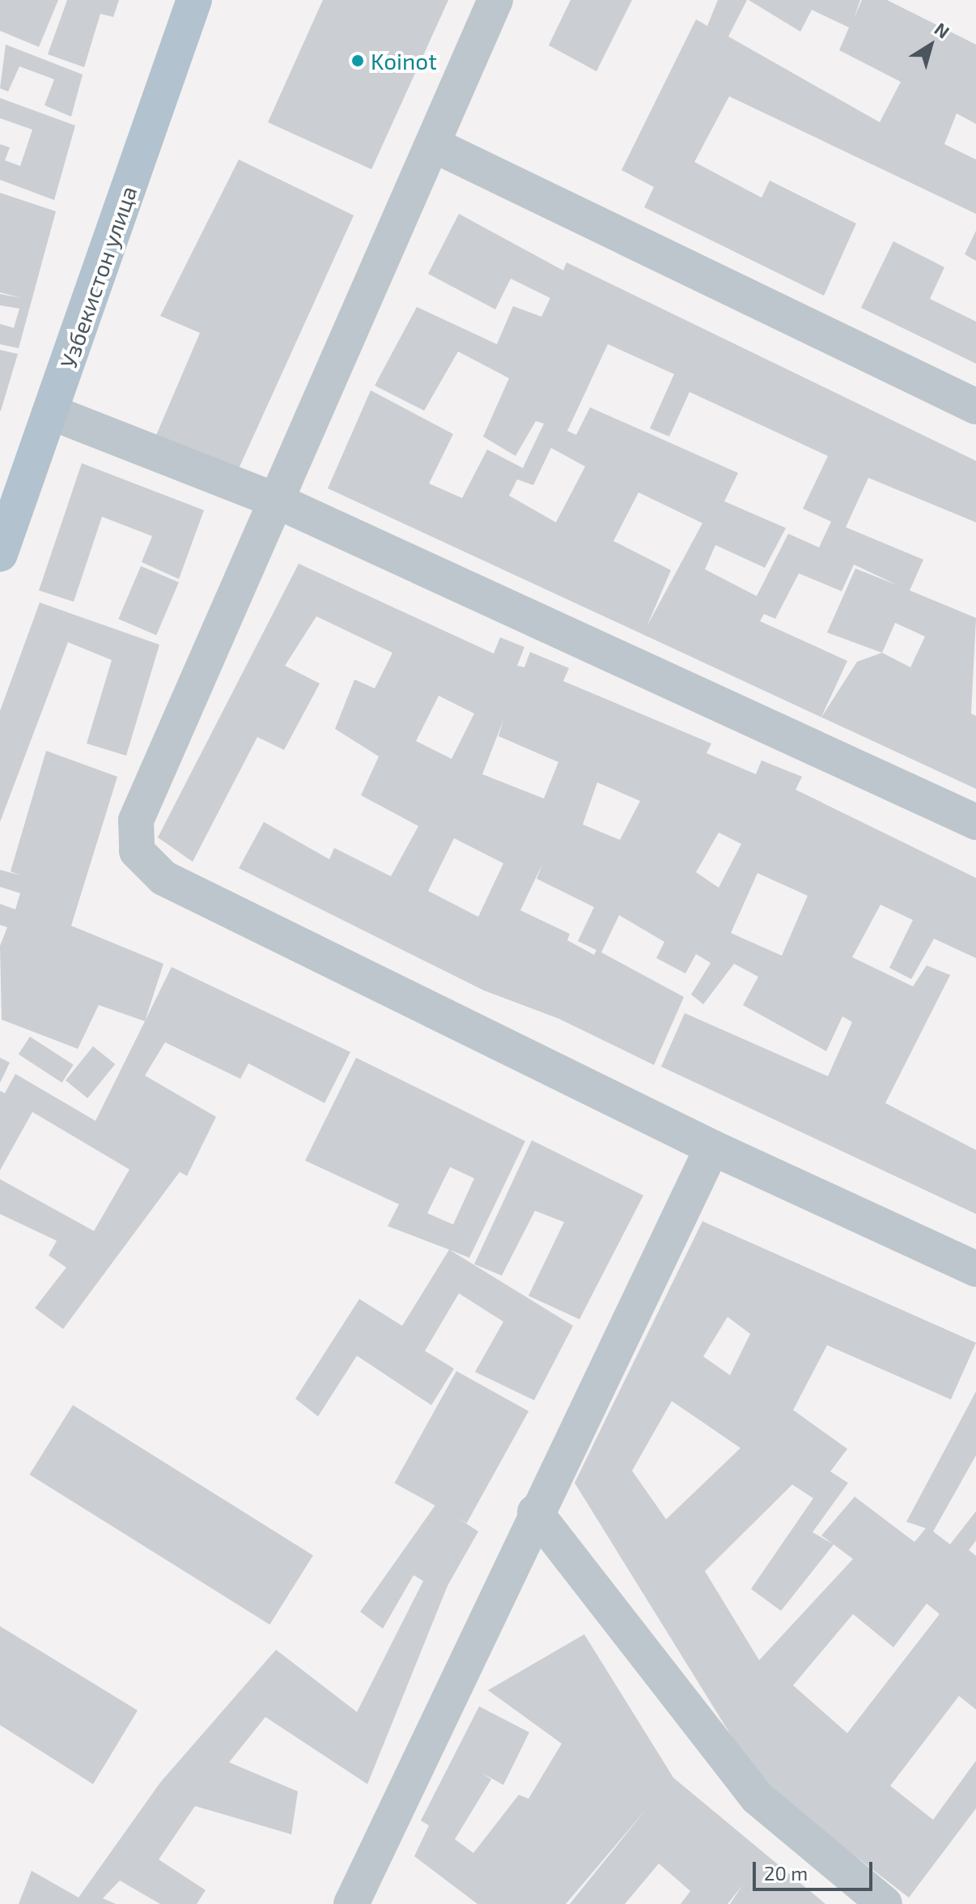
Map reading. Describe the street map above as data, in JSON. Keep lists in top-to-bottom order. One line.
{"streets":{"main road":["Узбекистон улица"]},"places":["Koinot"],"scale_bar":"20 m","north":"top right"}
